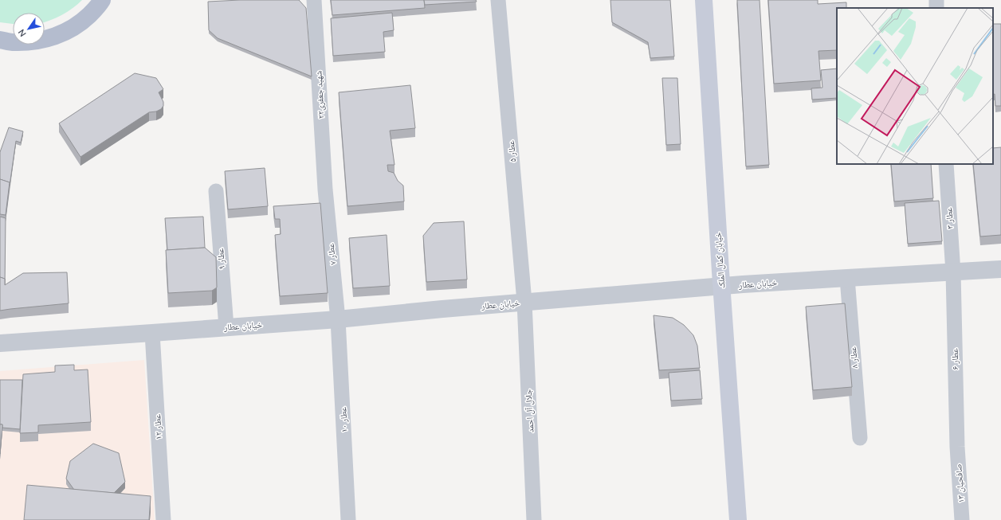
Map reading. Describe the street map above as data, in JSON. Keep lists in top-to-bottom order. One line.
{"streets":{"main road":["خیابان کمال الملک"],"street":["شهید جعفری۲۲","عطار ۵","عطار ۳","عطار ۷","عطار ۹","خیابان عطار","عطار ۸","عطار ۶","جلال آل احمد","عطار ۱۰","عطار ۱۲","صافحیان ۱۳"]},"crossings":[["شهید جعفری۲۲","عطار ۷"],["عطار ۵","خیابان عطار"],["عطار ۵","جلال آل احمد"],["عطار ۳","خیابان عطار"],["عطار ۳","عطار ۶"],["عطار ۷","خیابان عطار"],["عطار ۷","عطار ۱۰"],["عطار ۹","خیابان عطار"],["خیابان کمال الملک","خیابان عطار"],["خیابان عطار","عطار ۸"],["خیابان عطار","عطار ۶"],["خیابان عطار","جلال آل احمد"],["خیابان عطار","عطار ۱۰"],["خیابان عطار","عطار ۱۲"],["عطار ۶","صافحیان ۱۳"]],"north":"bottom left"}
